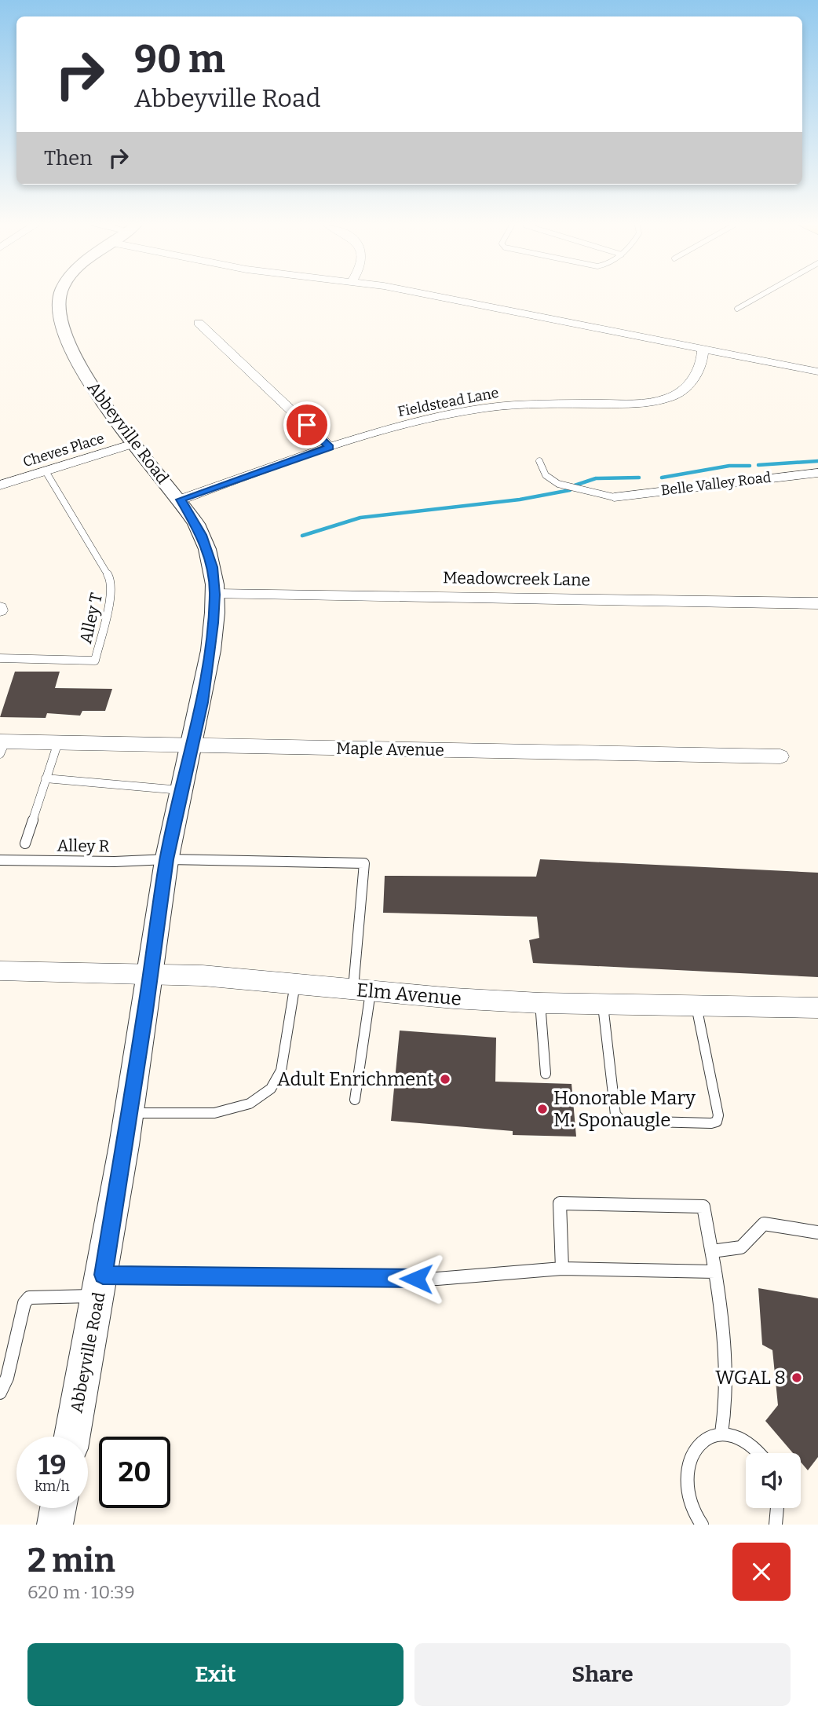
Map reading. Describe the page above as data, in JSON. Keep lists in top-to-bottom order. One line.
{"streets":{"street":["Fieldstead Lane","Abbeyville Road","Cheves Place","Belle Valley Road","Meadowcreek Lane","Maple Avenue","Elm Avenue"],"lane":["Alley T","Alley R"]},"crossings":[["Fieldstead Lane","Abbeyville Road"],["Abbeyville Road","Cheves Place"],["Abbeyville Road","Meadowcreek Lane"],["Abbeyville Road","Maple Avenue"],["Abbeyville Road","Alley R"],["Abbeyville Road","Elm Avenue"],["Cheves Place","Alley T"],["Alley R","Elm Avenue"]],"places":["Adult Enrichment","Honorable Mary M. Sponaugle","WGAL 8"],"page":{"turn":["90 m","Abbeyville Road"],"then":"Then","speed":"19 km/h","limit":"20","heading":["2 min","620 m · 10:39"],"buttons":["Exit","Share"]}}
